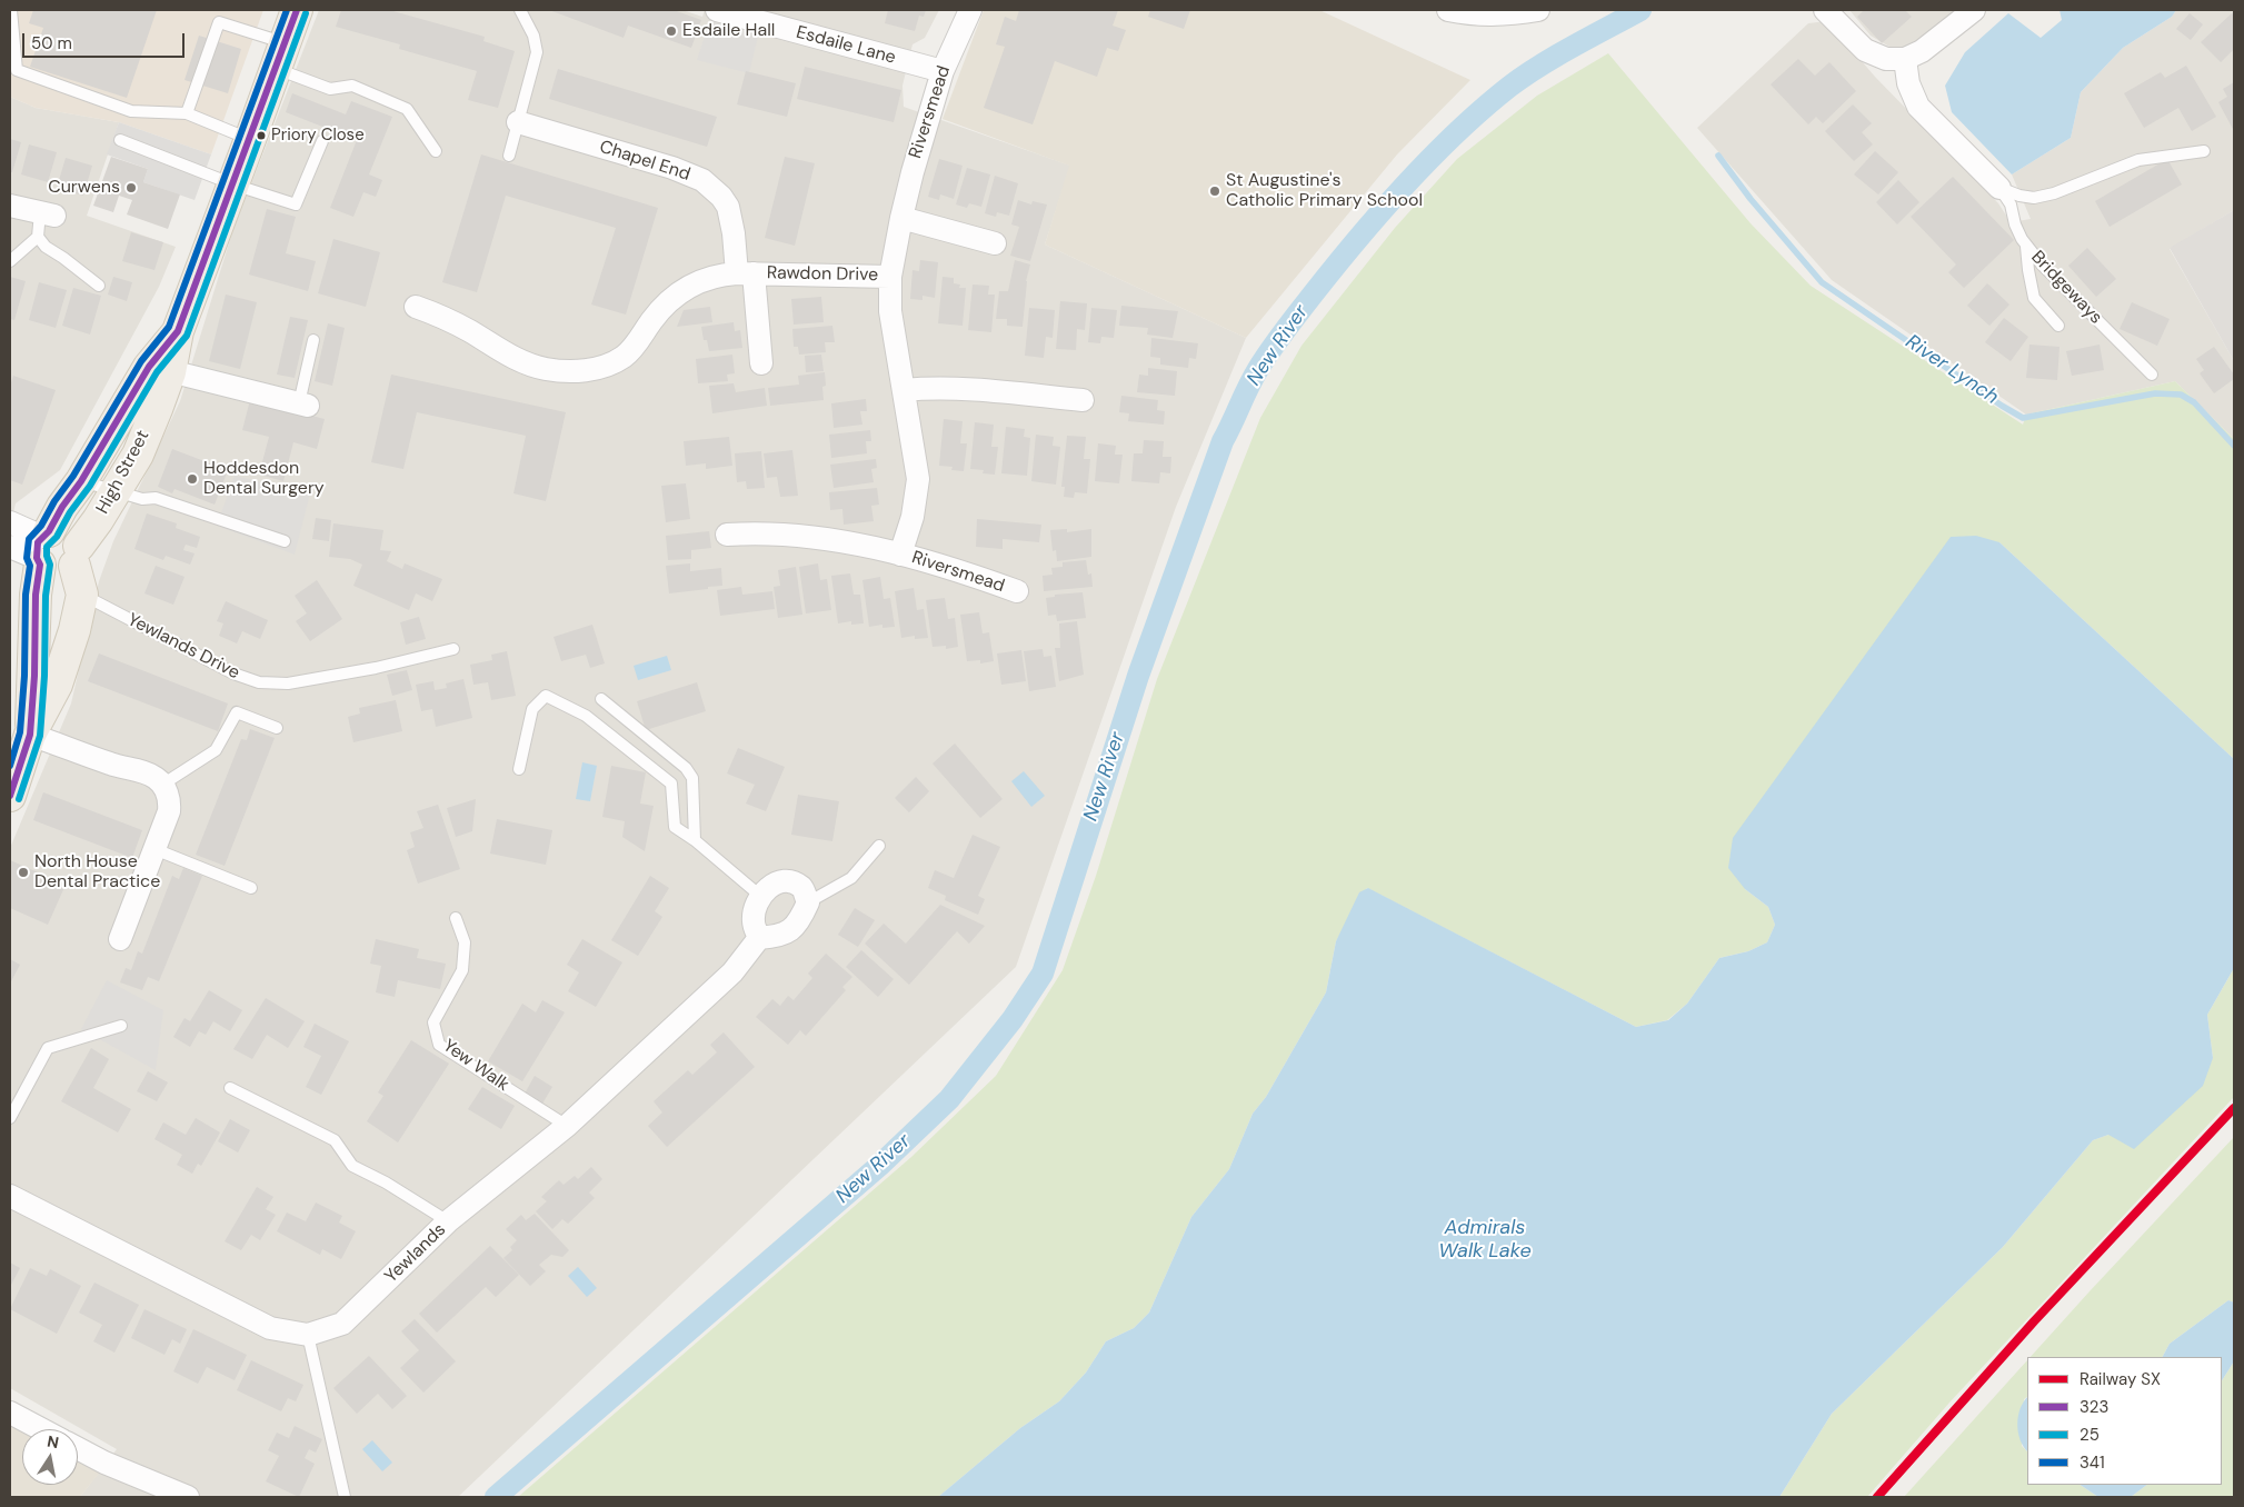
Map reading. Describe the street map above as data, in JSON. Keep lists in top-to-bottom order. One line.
{"streets":{"main road":["High Street"],"street":["Esdaile Lane","Riversmead","Chapel End","Rawdon Drive","Yewlands"],"lane":["Bridgeways","Yewlands Drive","Yew Walk"]},"crossings":[["Esdaile Lane","Riversmead"],["Riversmead","Rawdon Drive"],["Chapel End","Rawdon Drive"],["High Street","Yewlands Drive"],["Yew Walk","Yewlands"]],"water":["New River","River Lynch","Admirals Walk Lake"],"places":["Esdaile Hall","Priory Close","Curwens","St Augustine's Catholic Primary School","Hoddesdon Dental Surgery","North House Dental Practice"],"lines":["transit line 323","transit line 341","transit line 25","rail line SX"],"legend":["Railway SX","323","25","341"],"scale_bar":"50 m","north":"top"}
